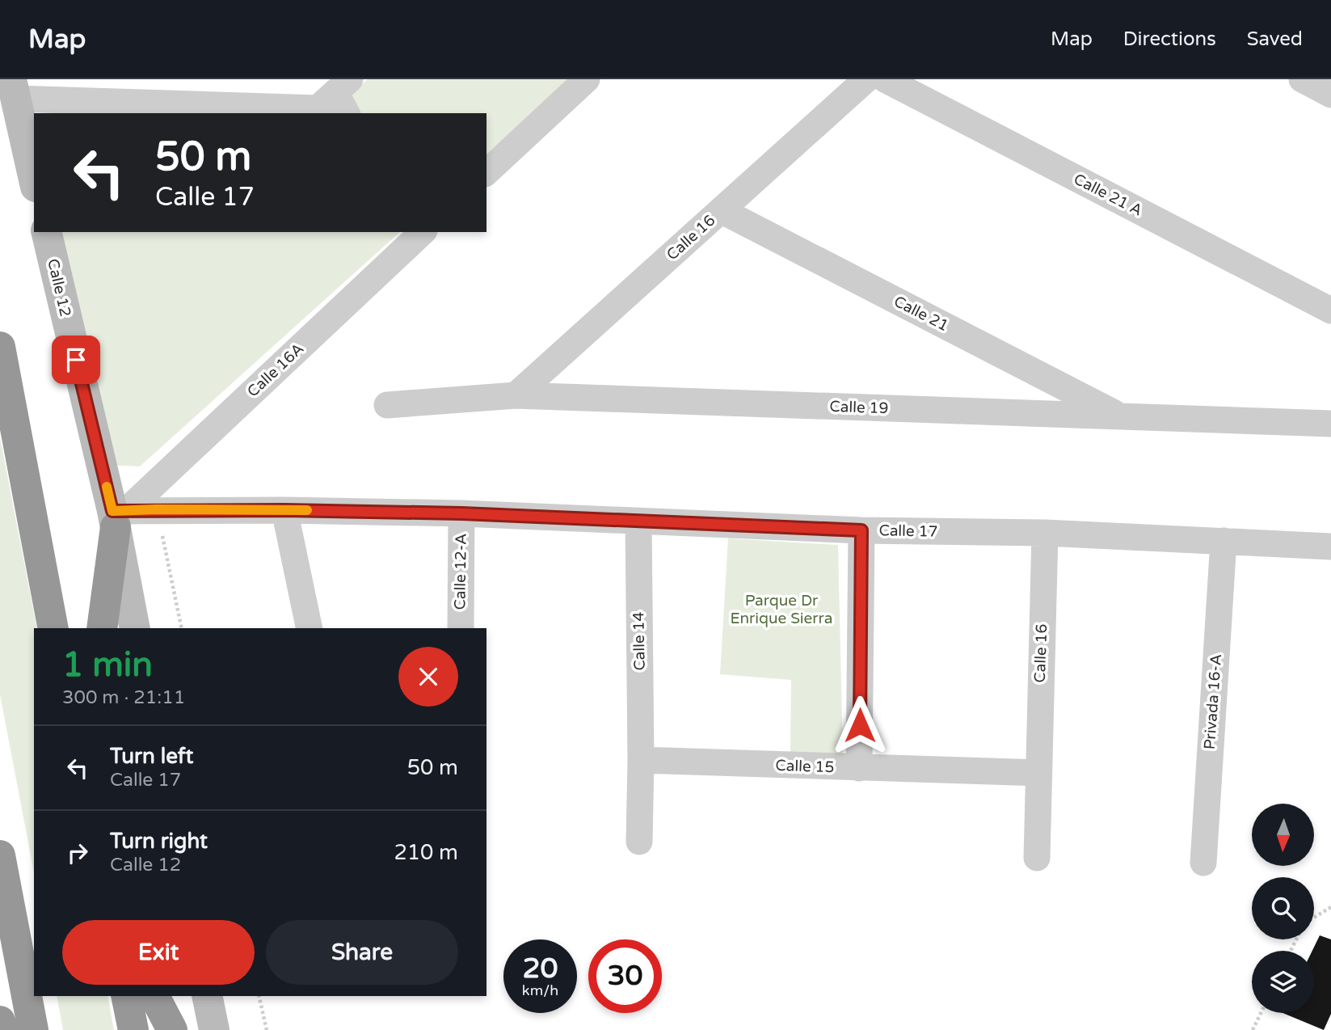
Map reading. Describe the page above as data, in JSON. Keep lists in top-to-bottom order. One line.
{"streets":{"main road":["Calle 12"],"street":["Calle 21 A","Calle 16","Calle 21","Calle 16A","Calle 19","Calle 17","Calle 12-A","Calle 14","Privada 16-A","Calle 15"]},"crossings":[["Calle 16","Calle 21"],["Calle 16","Calle 19"],["Calle 16","Calle 17"],["Calle 16","Calle 15"],["Calle 12","Calle 16A"],["Calle 12","Calle 17"],["Calle 21","Calle 19"],["Calle 16A","Calle 17"],["Calle 17","Calle 12-A"],["Calle 17","Calle 14"],["Calle 17","Privada 16-A"],["Calle 14","Calle 15"]],"parks":["Parque Dr Enrique Sierra"],"north":"bottom","page":{"header":"Map","nav":["Map","Directions","Saved"],"turn":["50 m","Calle 17"],"heading":["1 min","300 m · 21:11"],"list":[{"name":"Turn left","note":"Calle 17","value":"50 m"},{"name":"Turn right","note":"Calle 12","value":"210 m"}],"buttons":["Exit","Share"],"speed":"20 km/h","limit":"30"}}
